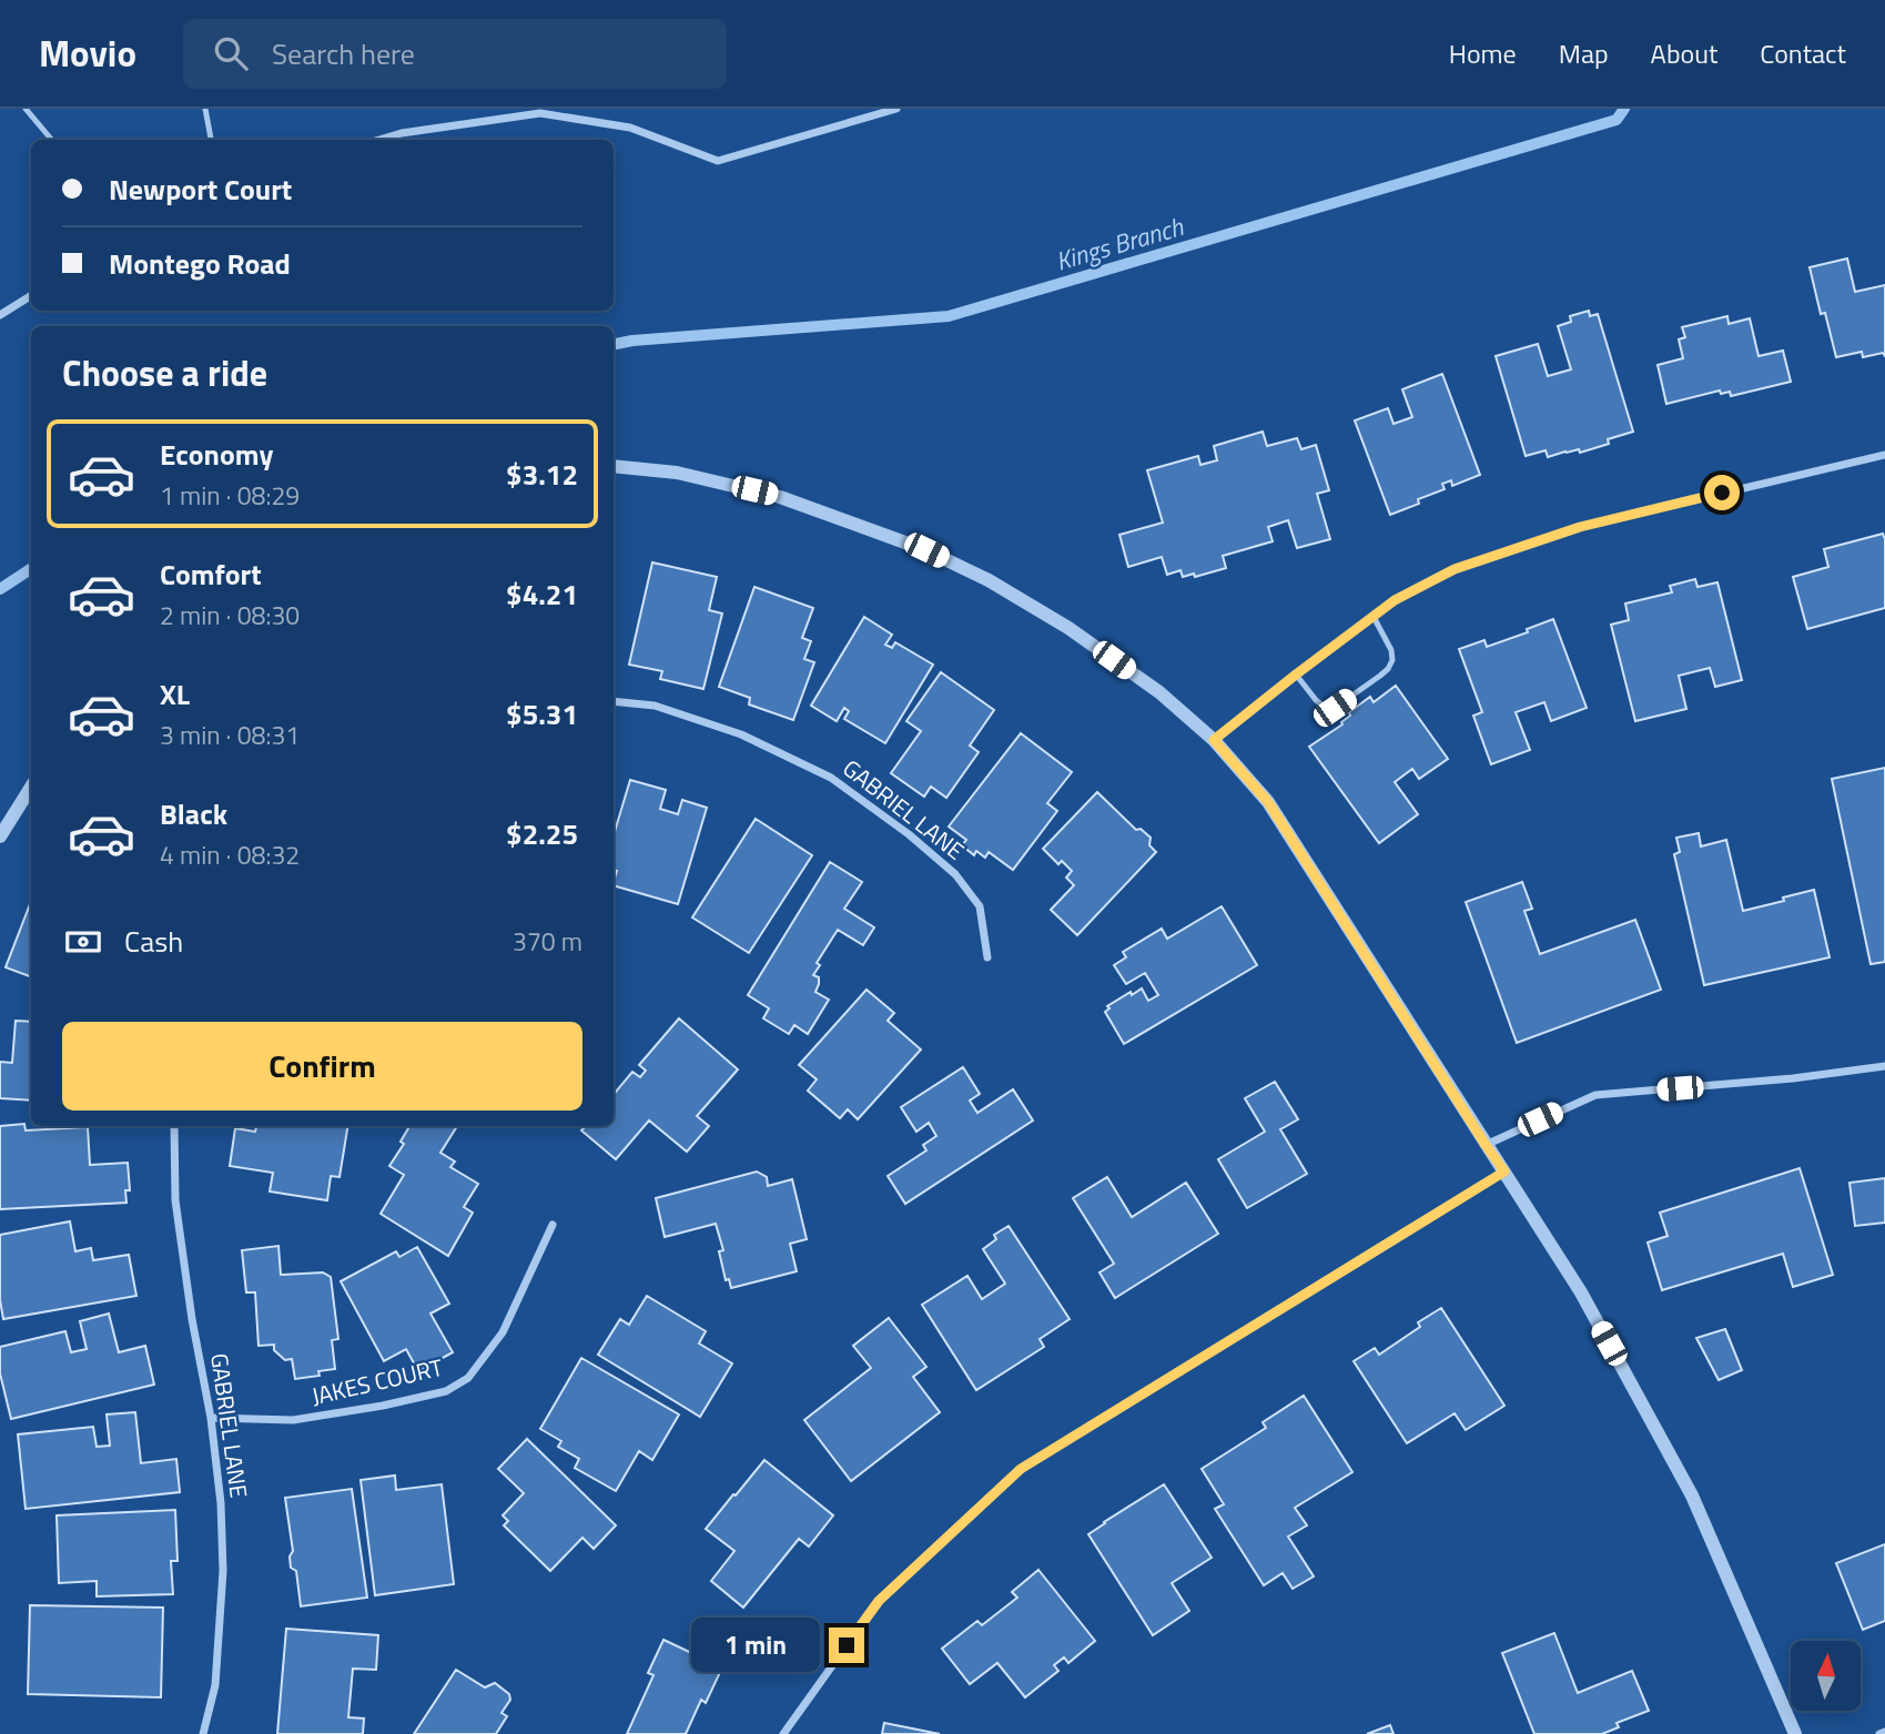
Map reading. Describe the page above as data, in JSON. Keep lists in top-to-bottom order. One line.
{"streets":{"street":["GABRIEL LANE","JAKES COURT"]},"crossings":[["GABRIEL LANE","JAKES COURT"]],"water":["Kings Branch"],"north":"top","page":{"header":"Movio","search":"Search here","nav":["Home","Map","About","Contact"],"banner":["Newport Court","Montego Road"],"heading":"Choose a ride","list":[{"name":"Economy","note":"1 min · 08:29","value":"$3.12"},{"name":"Comfort","note":"2 min · 08:30","value":"$4.21"},{"name":"XL","note":"3 min · 08:31","value":"$5.31"},{"name":"Black","note":"4 min · 08:32","value":"$2.25"}],"pay":["Cash","370 m"],"buttons":"Confirm","bubble":"1 min"}}
